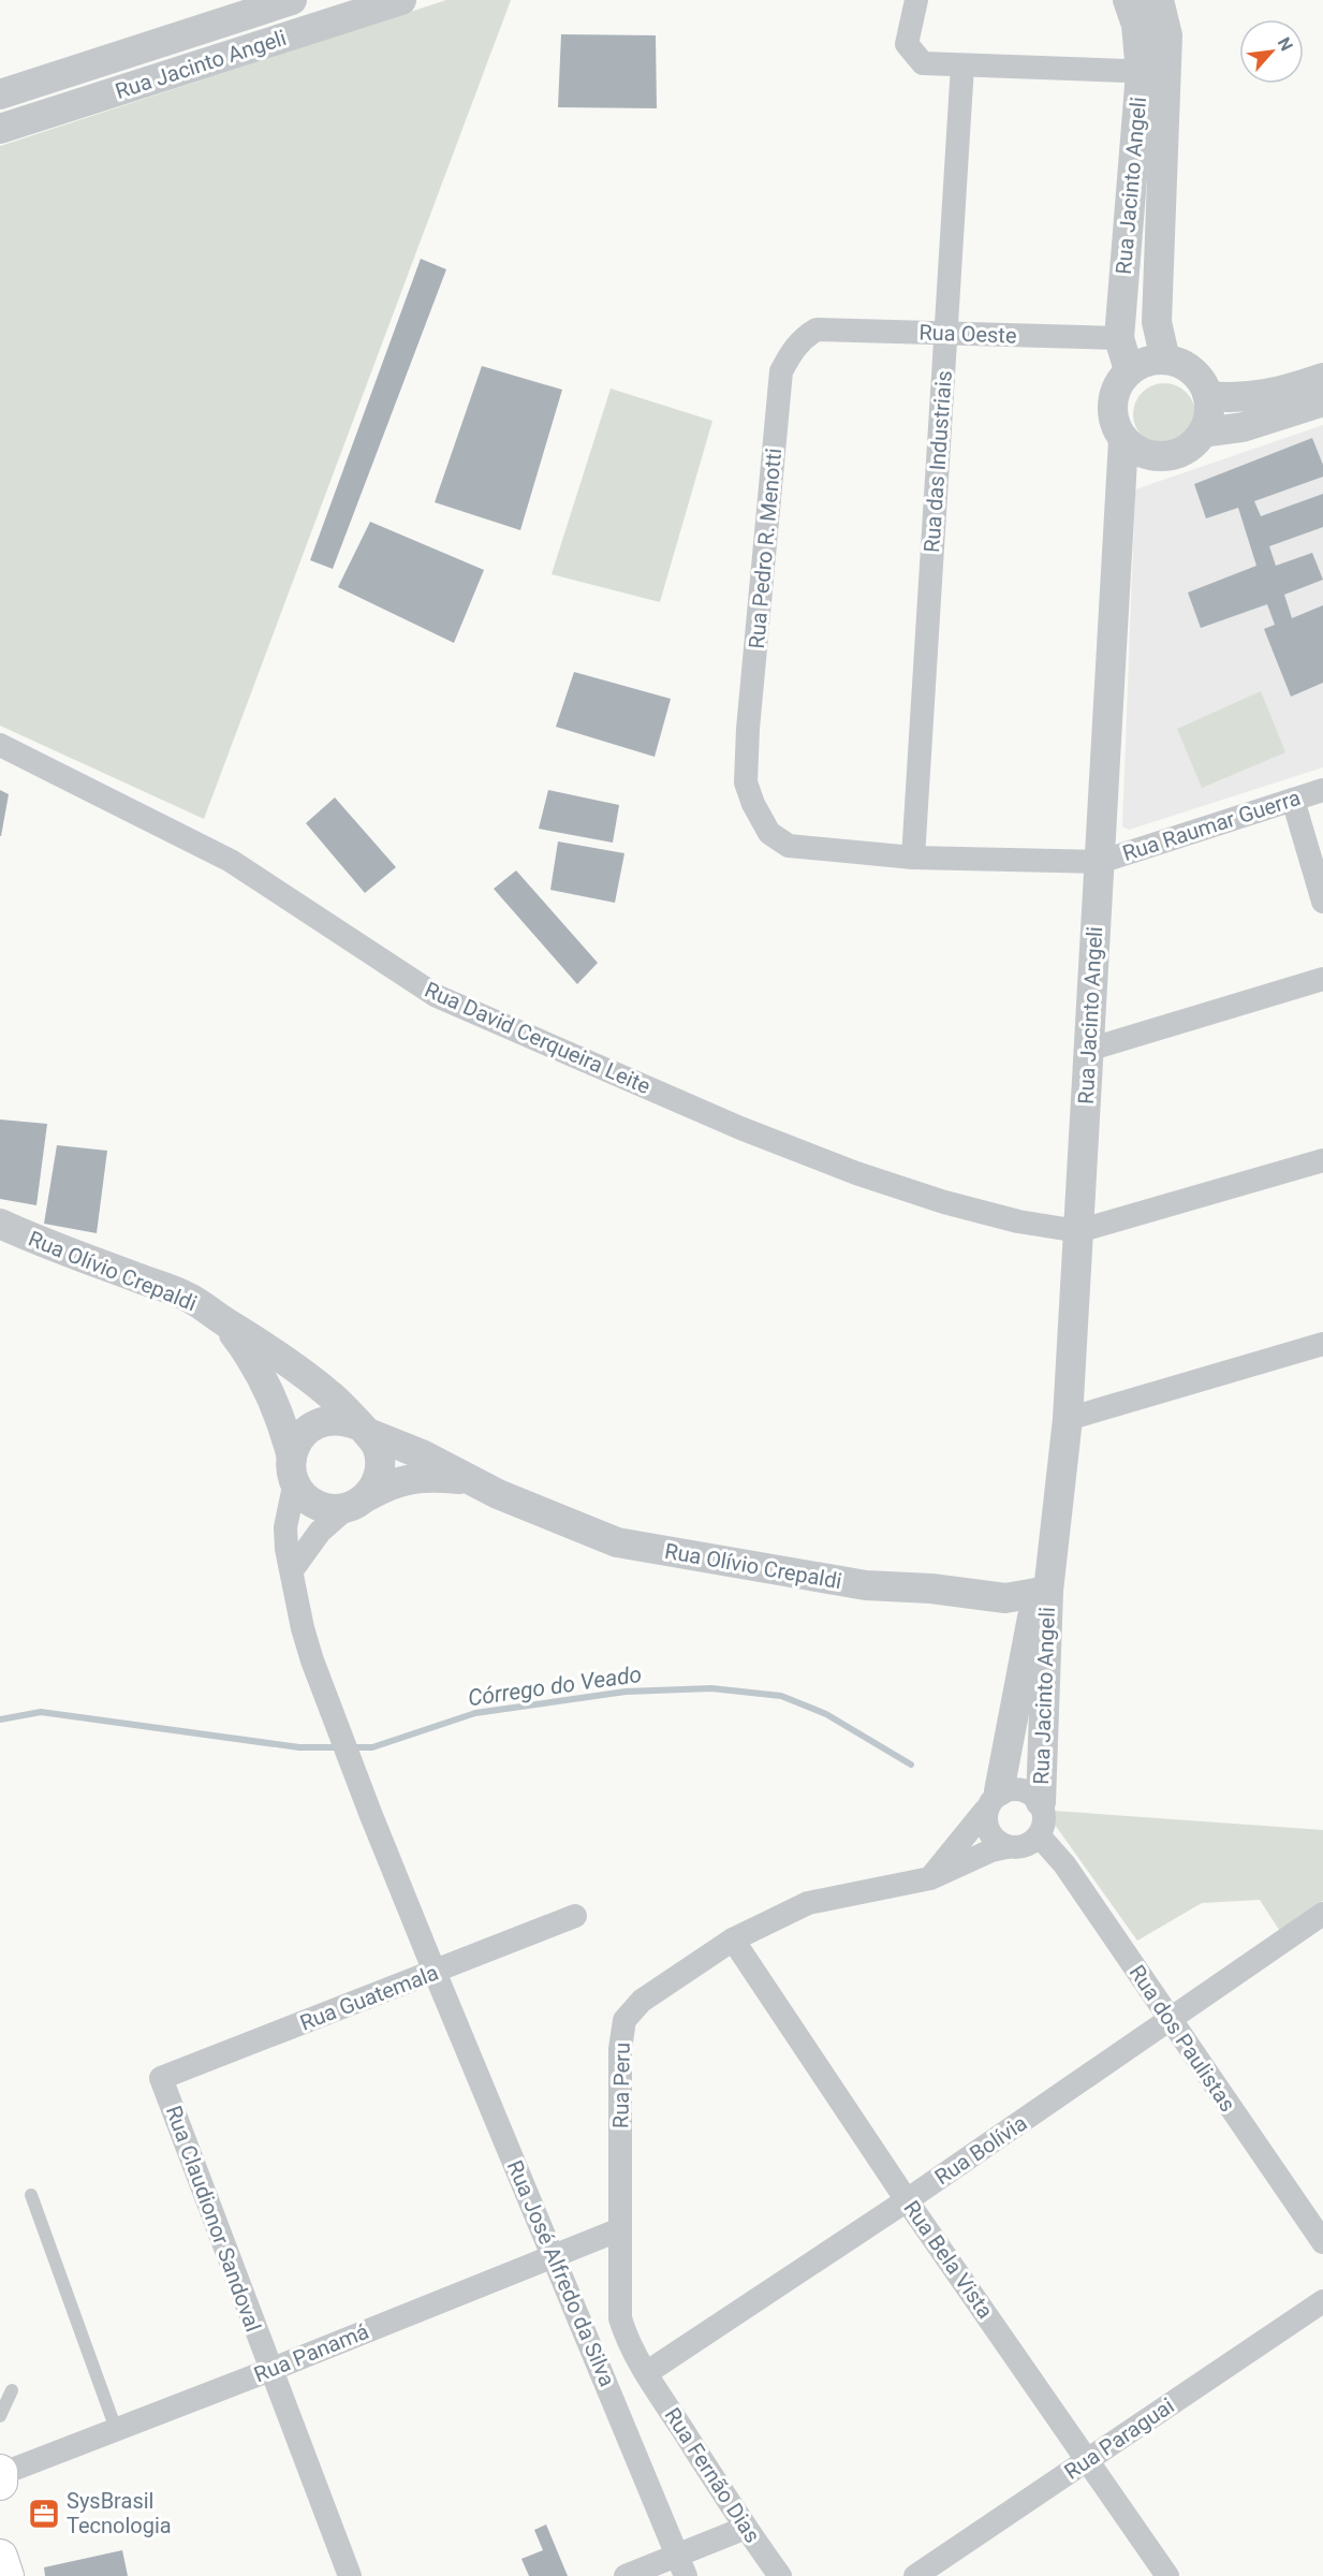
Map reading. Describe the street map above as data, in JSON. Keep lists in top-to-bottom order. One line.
{"streets":{"street":["Rua Jacinto Angeli","Rua Oeste","Rua das Industriais","Rua Pedro R. Menotti","Rua Raumar Guerra","Rua David Cerqueira Leite","Rua Olívio Crepaldi","Rua Guatemala","Rua dos Paulistas","Rua Peru","Rua Bolívia","Rua Claudionor Sandoval","Rua Bela Vista","Rua José Alfredo da Silva","Rua Panamá","Rua Paraguai","Rua Fernão Dias"]},"crossings":[["Rua Jacinto Angeli","Rua Oeste"],["Rua Jacinto Angeli","Rua Raumar Guerra"],["Rua Jacinto Angeli","Rua David Cerqueira Leite"],["Rua Jacinto Angeli","Rua Olívio Crepaldi"],["Rua Jacinto Angeli","Rua dos Paulistas"],["Rua Jacinto Angeli","Rua Peru"],["Rua Oeste","Rua das Industriais"],["Rua Oeste","Rua Pedro R. Menotti"],["Rua das Industriais","Rua Raumar Guerra"],["Rua Pedro R. Menotti","Rua Raumar Guerra"],["Rua Olívio Crepaldi","Rua José Alfredo da Silva"],["Rua Guatemala","Rua Claudionor Sandoval"],["Rua Guatemala","Rua José Alfredo da Silva"],["Rua dos Paulistas","Rua Peru"],["Rua dos Paulistas","Rua Bolívia"],["Rua Peru","Rua Bolívia"],["Rua Peru","Rua Bela Vista"],["Rua Peru","Rua Panamá"],["Rua Peru","Rua Fernão Dias"],["Rua Bolívia","Rua Bela Vista"],["Rua Bolívia","Rua Fernão Dias"],["Rua Claudionor Sandoval","Rua Panamá"],["Rua Bela Vista","Rua Paraguai"],["Rua José Alfredo da Silva","Rua Panamá"]],"water":["Córrego do Veado"],"places":{"office":["SysBrasil Tecnologia"]},"north":"top right"}
